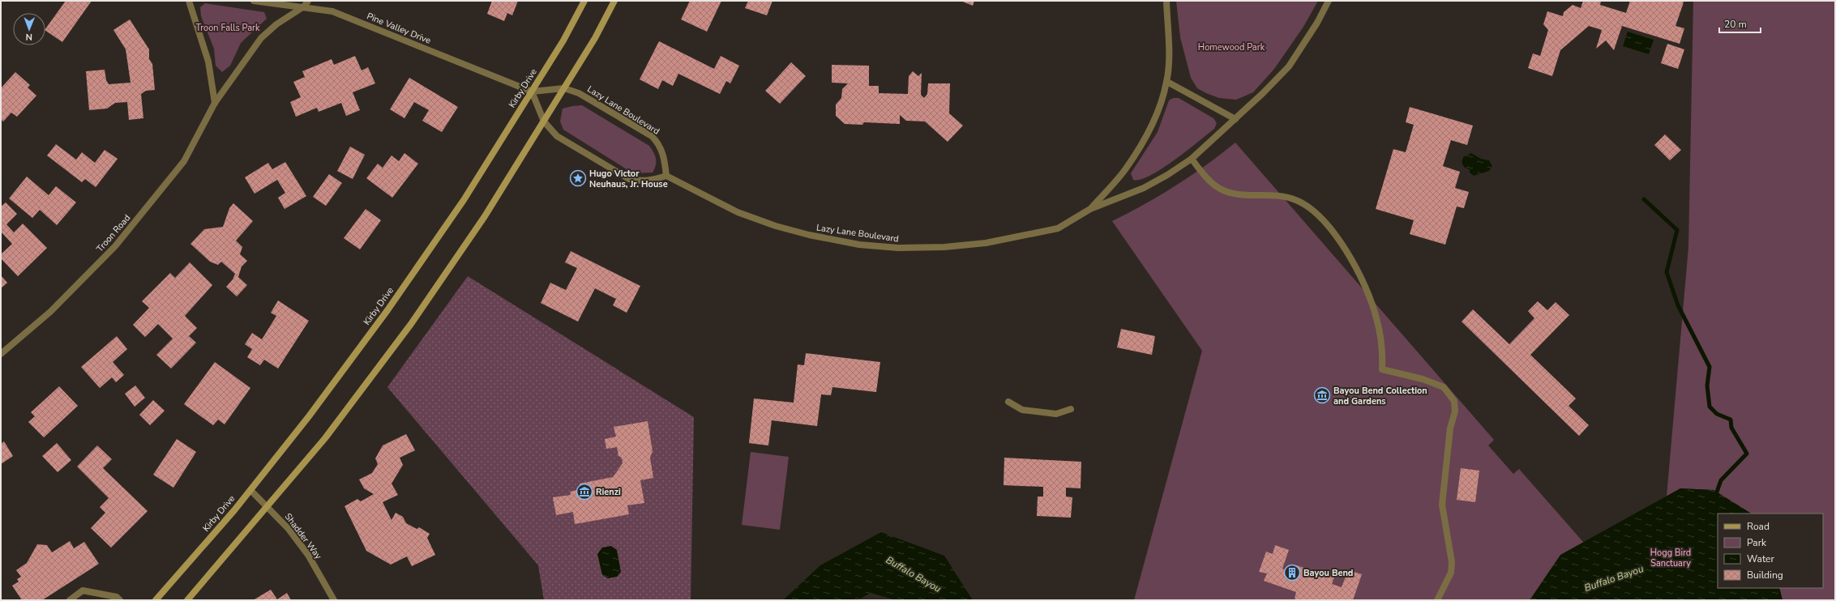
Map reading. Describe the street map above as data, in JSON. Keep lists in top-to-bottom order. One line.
{"streets":{"main road":["Kirby Drive"],"street":["Pine Valley Drive","Lazy Lane Boulevard","Troon Road","Shadder Way"]},"crossings":[["Pine Valley Drive","Kirby Drive"],["Pine Valley Drive","Troon Road"],["Kirby Drive","Shadder Way"]],"water":["Buffalo Bayou"],"parks":["Troon Falls Park","Homewood Park","Hogg Bird Sanctuary"],"places":{"place":["Hugo Victor Neuhaus, Jr. House"],"museum":["Bayou Bend Collection and Gardens","Rienzi"],"building":["Bayou Bend"]},"legend":["Road","Park","Water","Building"],"scale_bar":"20 m","north":"bottom"}
